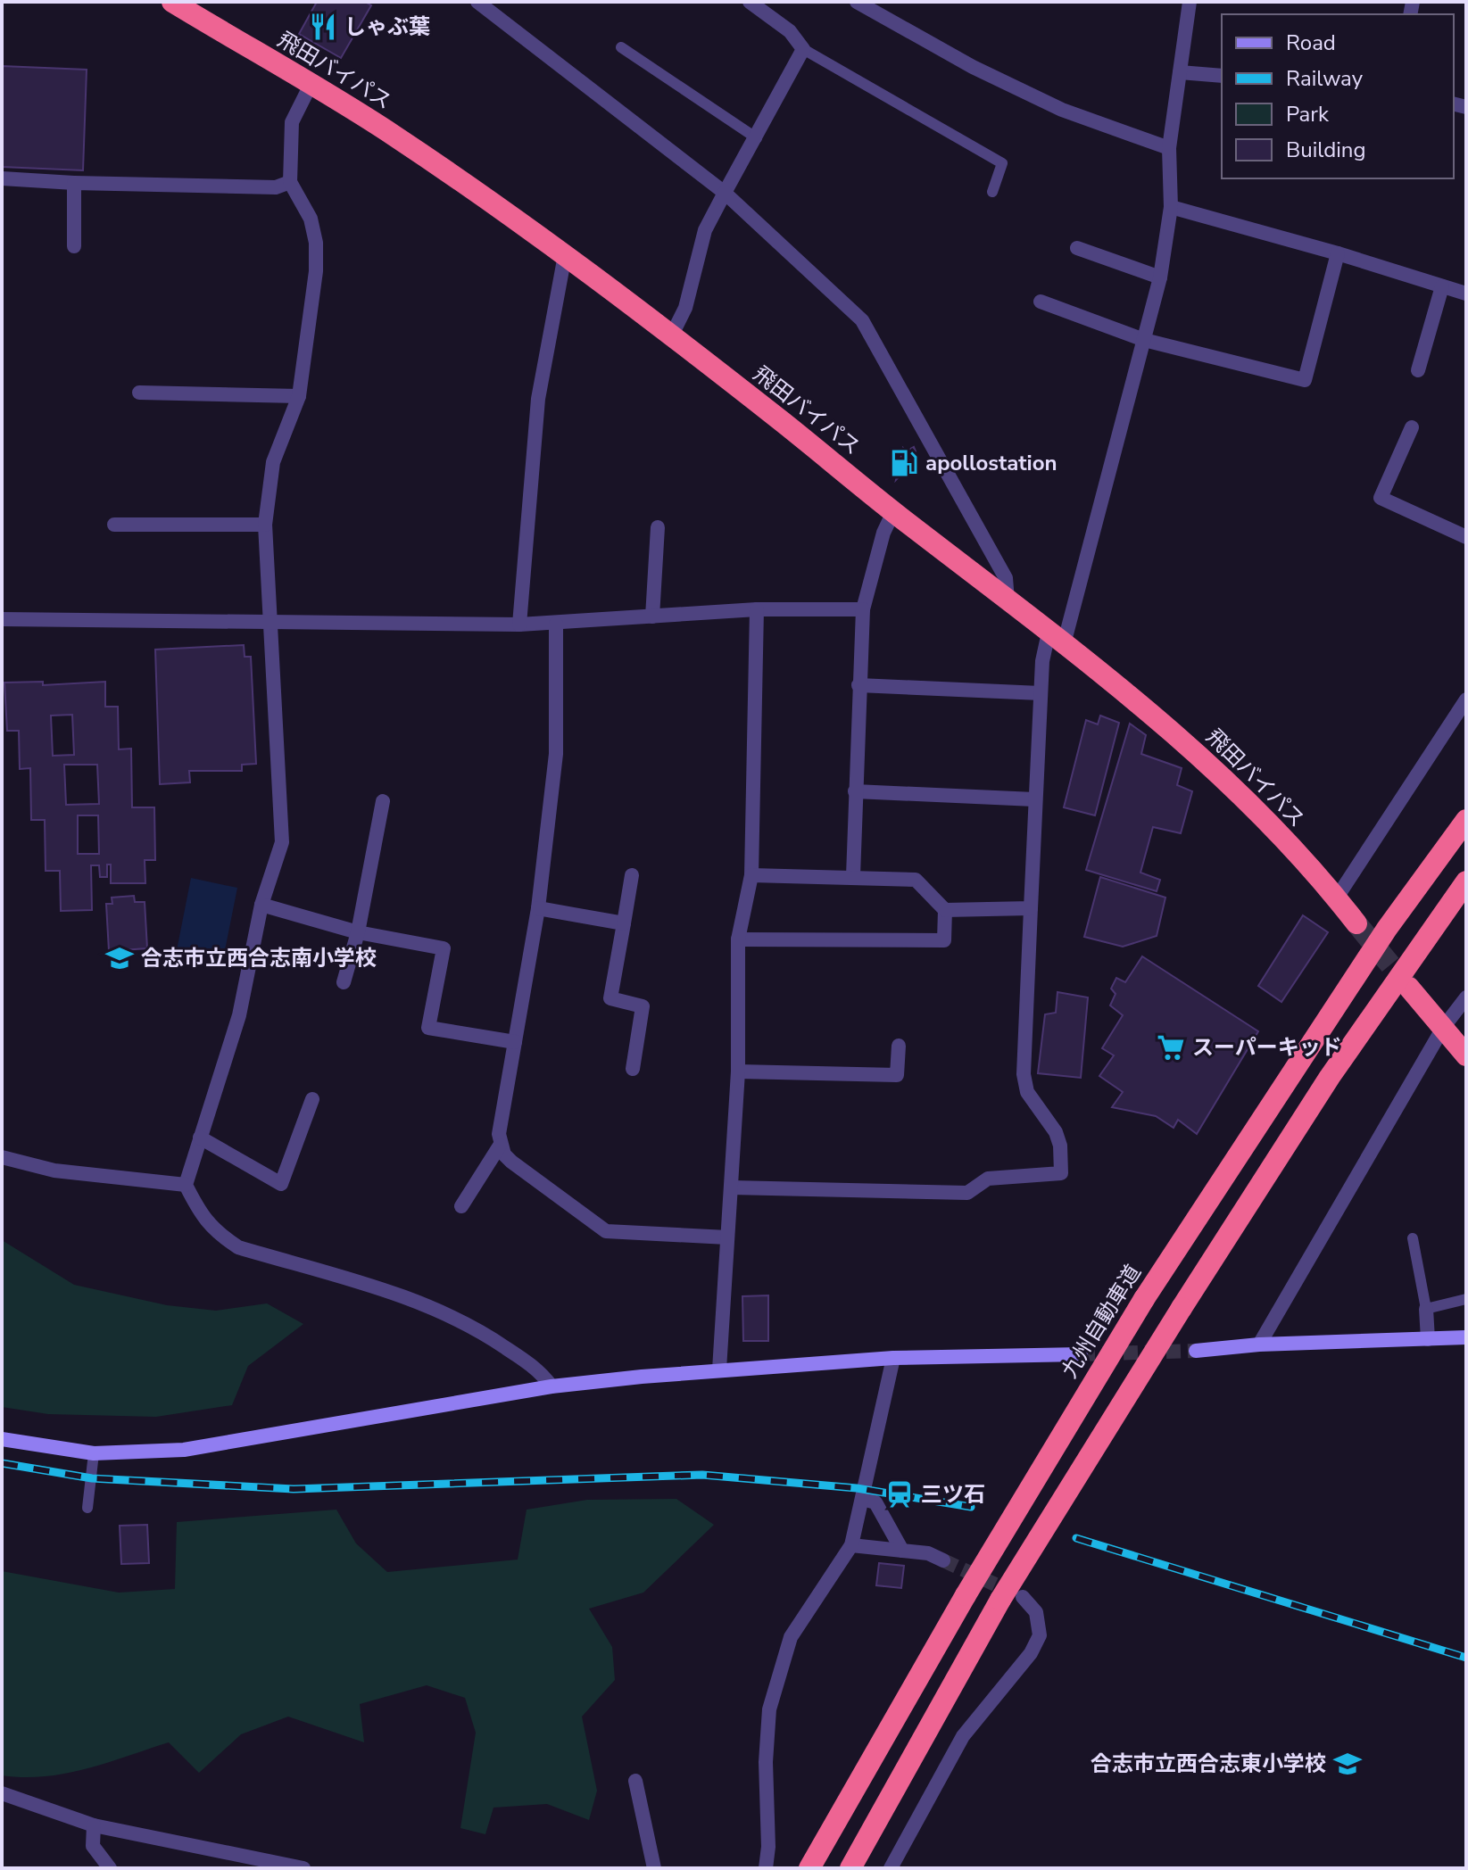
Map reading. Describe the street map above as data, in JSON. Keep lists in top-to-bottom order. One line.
{"streets":{"highway":["飛田バイパス","九州自動車道"]},"places":{"restaurant":["しゃぶ葉"],"fuel station":["apollostation"],"school or university":["合志市立西合志南小学校","合志市立西合志東小学校"],"supermarket":["スーパーキッド"],"station":["三ツ石"]},"legend":["Road","Railway","Park","Building"]}
